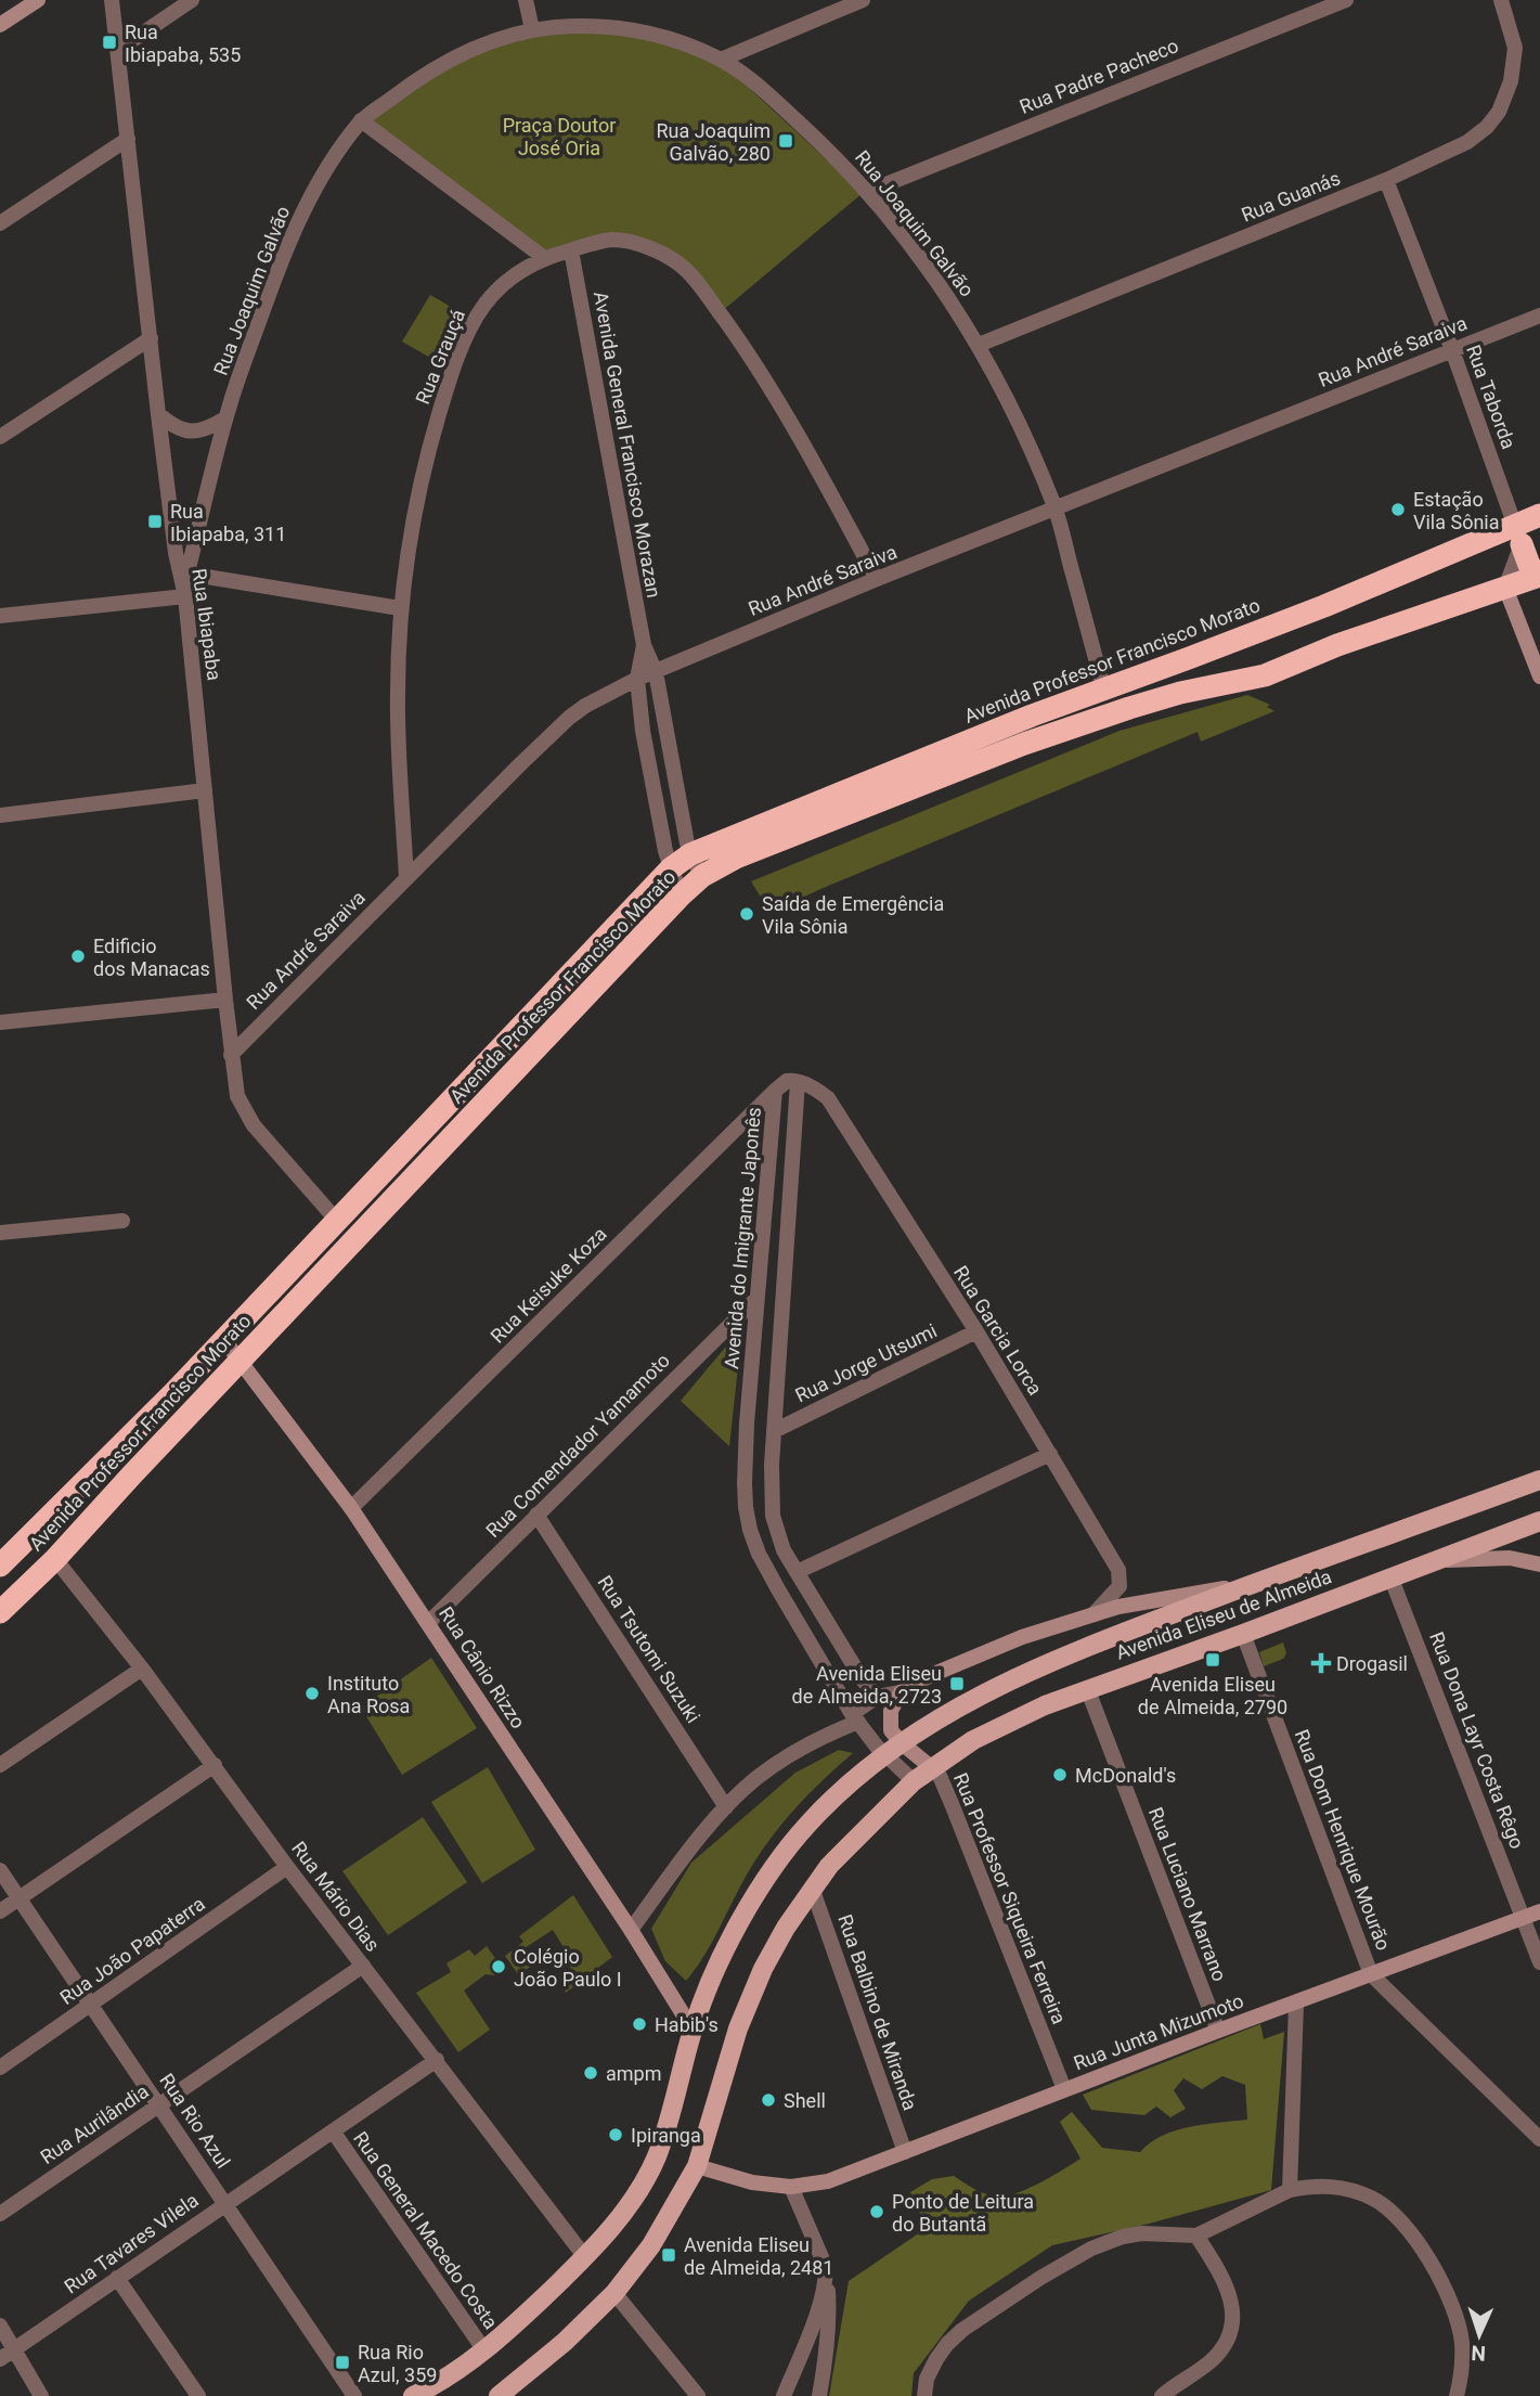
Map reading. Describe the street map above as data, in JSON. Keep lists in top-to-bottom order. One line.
{"streets":{"highway":["Avenida Professor Francisco Morato"],"main road":["Avenida Eliseu de Almeida"],"street":["Rua Padre Pacheco","Rua Guanás","Rua Joaquim Galvão","Rua André Saraiva","Rua Grauçá","Rua Taborda","Avenida General Francisco Morazan","Rua Ibiapaba","Avenida do Imigrante Japonês","Rua Keisuke Koza","Rua Garcia Lorca","Rua Jorge Utsumi","Rua Comendador Yamamoto","Rua Tsutomi Suzuki","Rua Cânio Rizzo","Rua Dona Layr Costa Rêgo","Rua Dom Henrique Mourão","Rua Luciano Marrano","Rua Mário Dias","Rua Professor Siqueira Ferreira","Rua João Papaterra","Rua Balbino de Miranda","Rua Junta Mizumoto","Rua Rio Azul","Rua Aurilândia","Rua General Macedo Costa","Rua Tavares Vilela"]},"crossings":[["Rua Padre Pacheco","Rua Joaquim Galvão"],["Rua Guanás","Rua Joaquim Galvão"],["Rua Guanás","Rua Taborda"],["Rua Joaquim Galvão","Rua André Saraiva"],["Rua Joaquim Galvão","Rua Ibiapaba"],["Rua Joaquim Galvão","Avenida Professor Francisco Morato"],["Rua André Saraiva","Rua Grauçá"],["Rua André Saraiva","Rua Taborda"],["Rua André Saraiva","Avenida General Francisco Morazan"],["Rua André Saraiva","Rua Ibiapaba"],["Rua Grauçá","Avenida General Francisco Morazan"],["Rua Taborda","Avenida Professor Francisco Morato"],["Avenida General Francisco Morazan","Avenida Professor Francisco Morato"],["Rua Ibiapaba","Avenida Professor Francisco Morato"],["Avenida Professor Francisco Morato","Rua Cânio Rizzo"],["Avenida Professor Francisco Morato","Rua Mário Dias"],["Avenida do Imigrante Japonês","Rua Keisuke Koza"],["Avenida do Imigrante Japonês","Rua Garcia Lorca"],["Avenida do Imigrante Japonês","Rua Comendador Yamamoto"],["Avenida do Imigrante Japonês","Avenida Eliseu de Almeida"],["Rua Keisuke Koza","Rua Cânio Rizzo"],["Rua Garcia Lorca","Rua Jorge Utsumi"],["Rua Garcia Lorca","Avenida Eliseu de Almeida"],["Rua Comendador Yamamoto","Rua Tsutomi Suzuki"],["Rua Comendador Yamamoto","Rua Cânio Rizzo"],["Avenida Eliseu de Almeida","Rua Tsutomi Suzuki"],["Avenida Eliseu de Almeida","Rua Cânio Rizzo"],["Avenida Eliseu de Almeida","Rua Dona Layr Costa Rêgo"],["Avenida Eliseu de Almeida","Rua Dom Henrique Mourão"],["Avenida Eliseu de Almeida","Rua Luciano Marrano"],["Avenida Eliseu de Almeida","Rua Mário Dias"],["Avenida Eliseu de Almeida","Rua Professor Siqueira Ferreira"],["Avenida Eliseu de Almeida","Rua Balbino de Miranda"],["Avenida Eliseu de Almeida","Rua Junta Mizumoto"],["Avenida Eliseu de Almeida","Rua General Macedo Costa"],["Rua Dona Layr Costa Rêgo","Rua Junta Mizumoto"],["Rua Dom Henrique Mourão","Rua Junta Mizumoto"],["Rua Luciano Marrano","Rua Junta Mizumoto"],["Rua Mário Dias","Rua João Papaterra"],["Rua Mário Dias","Rua Aurilândia"],["Rua Mário Dias","Rua Tavares Vilela"],["Rua Professor Siqueira Ferreira","Rua Junta Mizumoto"],["Rua João Papaterra","Rua Rio Azul"],["Rua Balbino de Miranda","Rua Junta Mizumoto"],["Rua Rio Azul","Rua Aurilândia"],["Rua Rio Azul","Rua Tavares Vilela"],["Rua General Macedo Costa","Rua Tavares Vilela"]],"parks":["Praça Doutor José Oria"],"places":{"transit":["Rua Ibiapaba, 535","Rua Joaquim Galvão, 280","Rua Ibiapaba, 311","Avenida Eliseu de Almeida, 2790","Avenida Eliseu de Almeida, 2723","Avenida Eliseu de Almeida, 2481","Rua Rio Azul, 359"],"other":["Estação Vila Sônia","Saída de Emergência Vila Sônia","Edificio dos Manacas","Instituto Ana Rosa","McDonald's","Colégio João Paulo I","Habib's","ampm","Shell","Ipiranga","Ponto de Leitura do Butantã"],"health":["Drogasil"]},"north":"bottom"}
